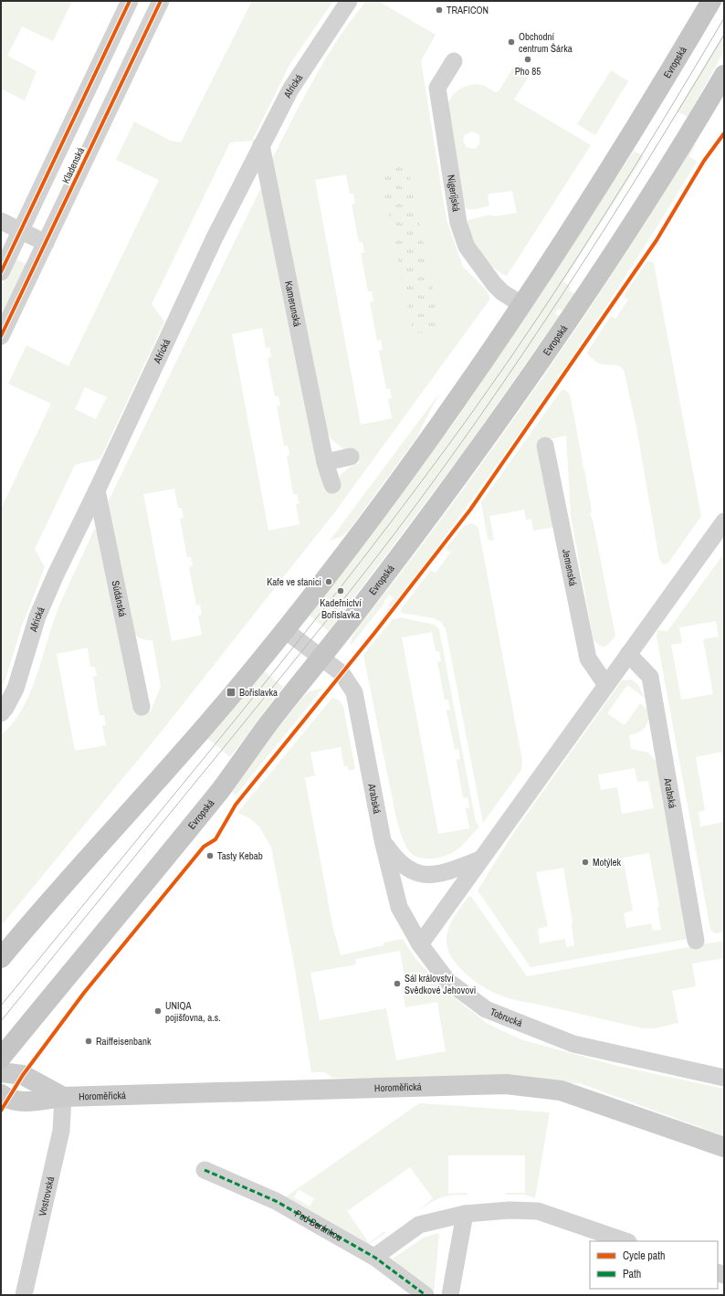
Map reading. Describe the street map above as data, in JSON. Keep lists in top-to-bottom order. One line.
{"streets":{"main road":["Evropská","Horoměřická"],"street":["Africká","Kladenská","Nigerijská","Kamerunská","Jemenská","Súdánská","Arabská","Tobrucká","Vostrovská","Pod Beránkou"]},"crossings":[["Evropská","Nigerijská"],["Evropská","Arabská"],["Africká","Kamerunská"],["Africká","Súdánská"],["Arabská","Tobrucká"],["Horoměřická","Vostrovská"]],"places":{"other":["TRAFICON","Obchodní centrum Šárka","Pho 85","Kafe ve stanici","Kadeřnictví Bořislavka","Tasty Kebab","Motýlek","Sál království Svědkové Jehovovi","UNIQA pojišťovna, a.s.","Raiffeisenbank"],"transit":["Bořislavka"]},"legend":["Cycle path","Path"]}
